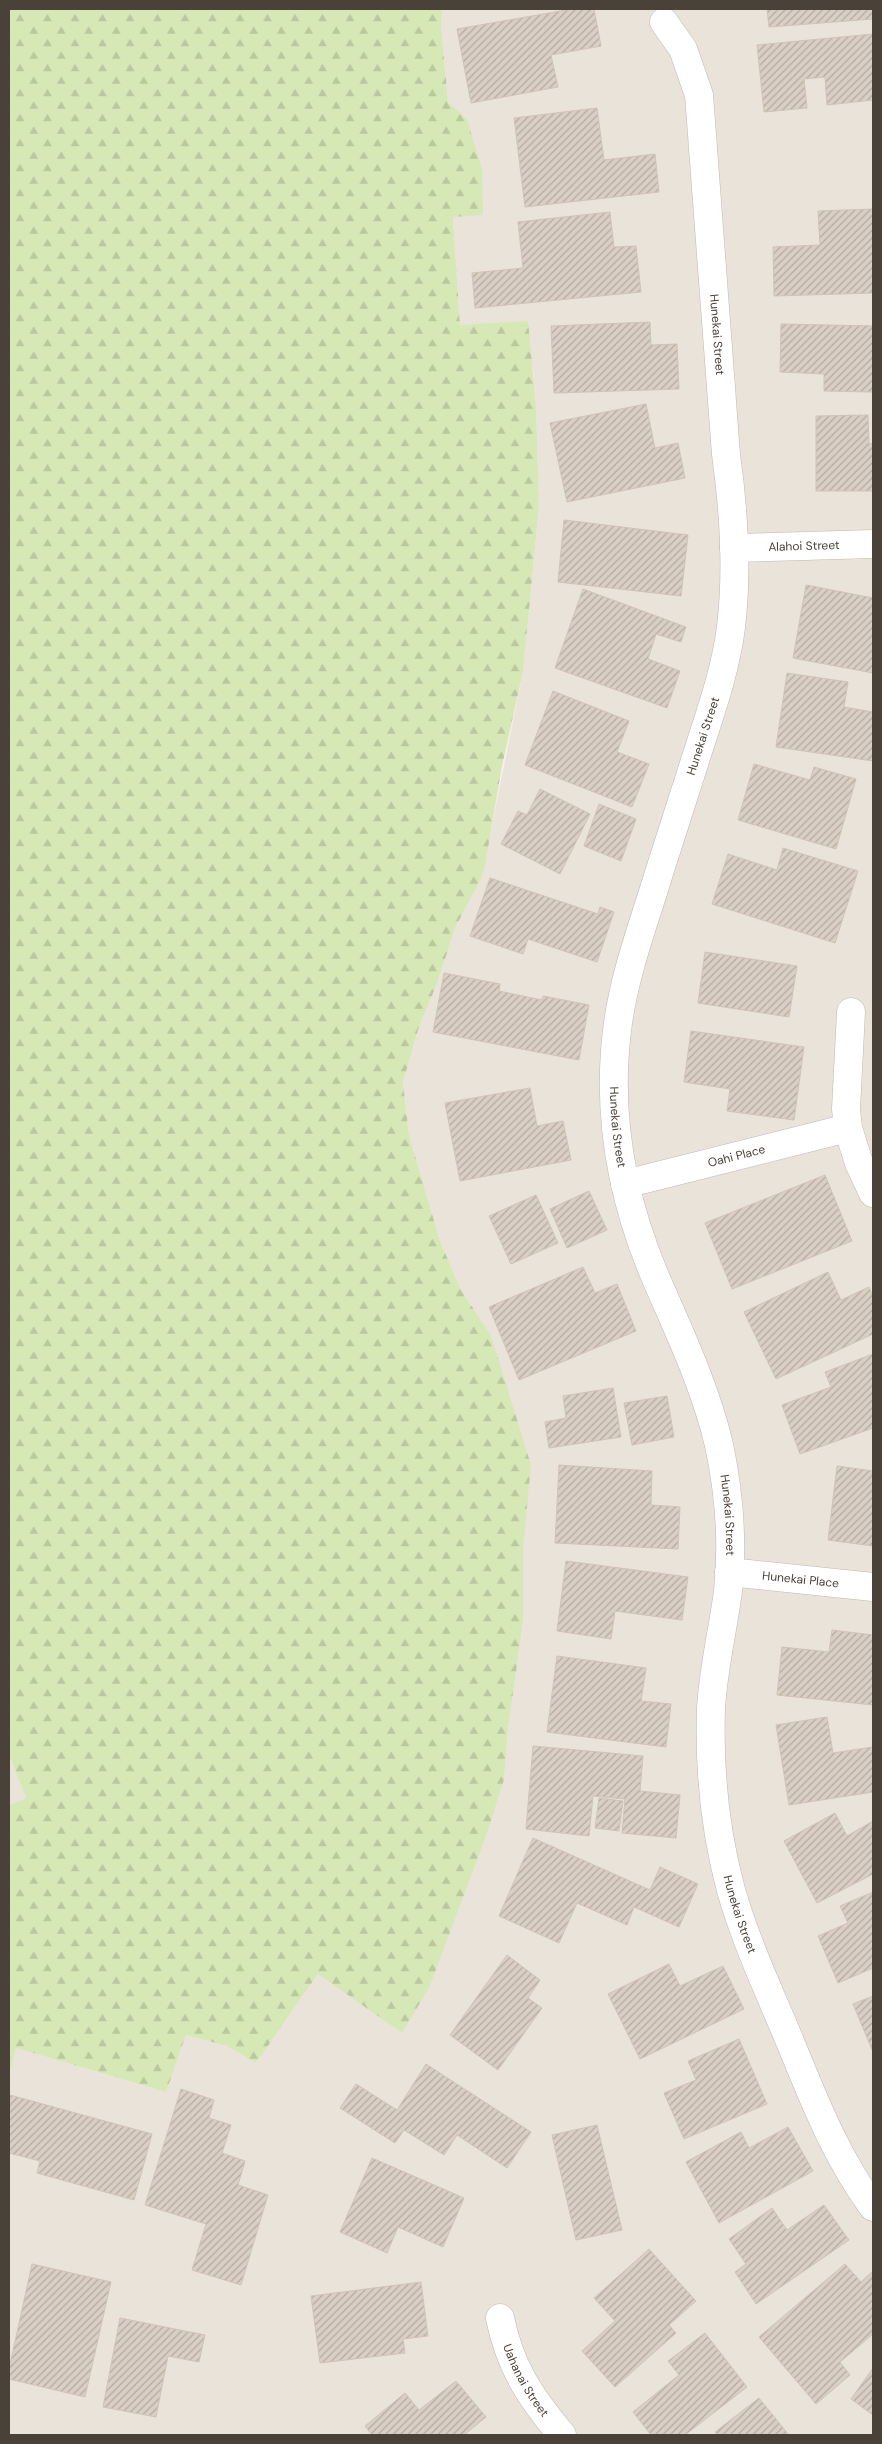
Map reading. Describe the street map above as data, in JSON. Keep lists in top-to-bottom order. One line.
{"streets":{"street":["Hunekai Street","Alahoi Street","Oahi Place","Hunekai Place","Uahanai Street"]},"crossings":[["Hunekai Street","Alahoi Street"],["Hunekai Street","Oahi Place"],["Hunekai Street","Hunekai Place"]]}
